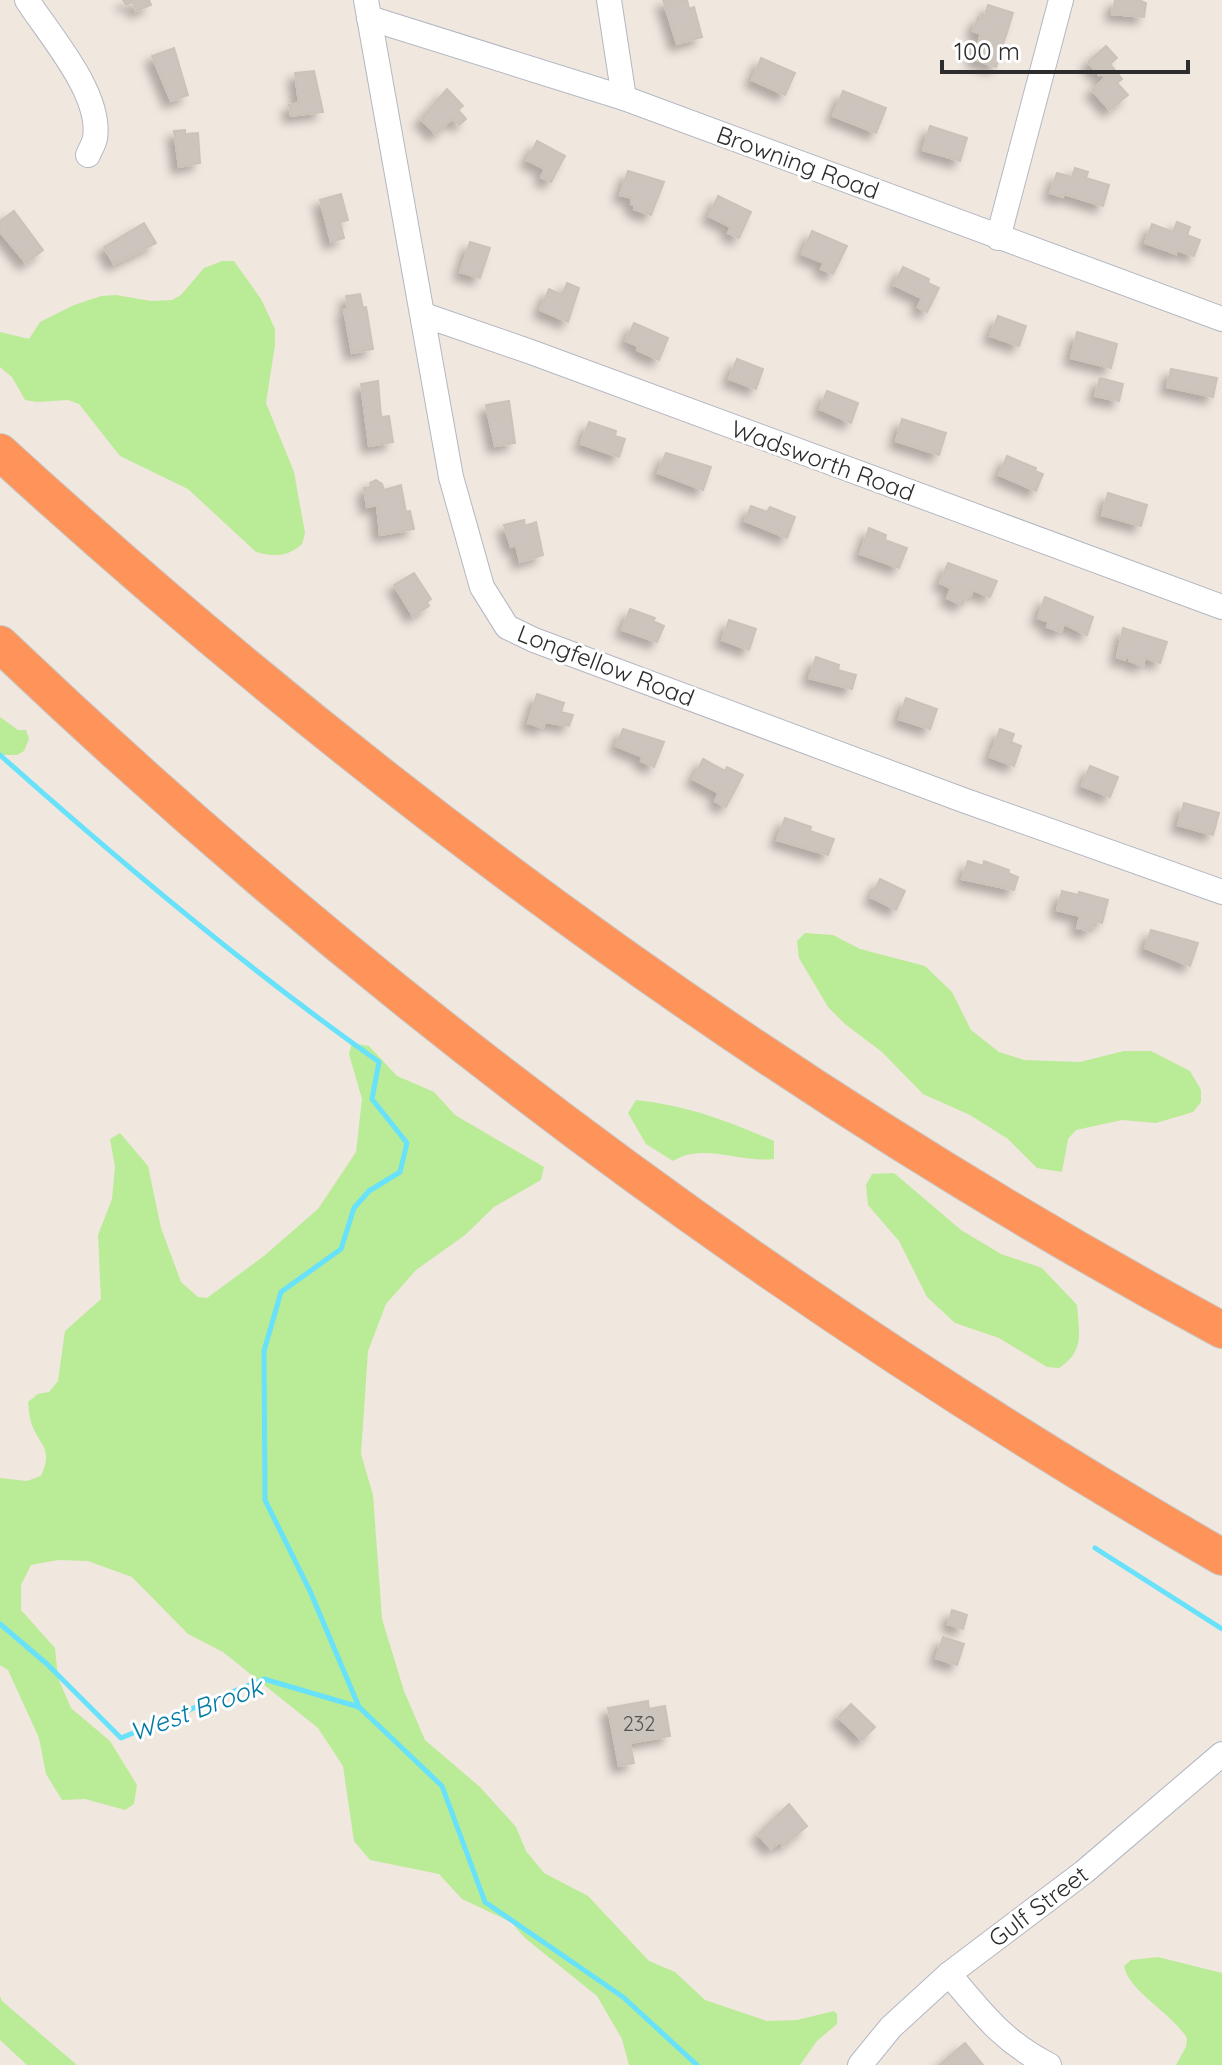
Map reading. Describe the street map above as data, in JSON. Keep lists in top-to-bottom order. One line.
{"streets":{"street":["Browning Road","Wadsworth Road","Longfellow Road","Gulf Street"]},"crossings":[["Browning Road","Longfellow Road"],["Wadsworth Road","Longfellow Road"]],"water":["West Brook"],"house_numbers":["232"],"scale_bar":"100 m"}
